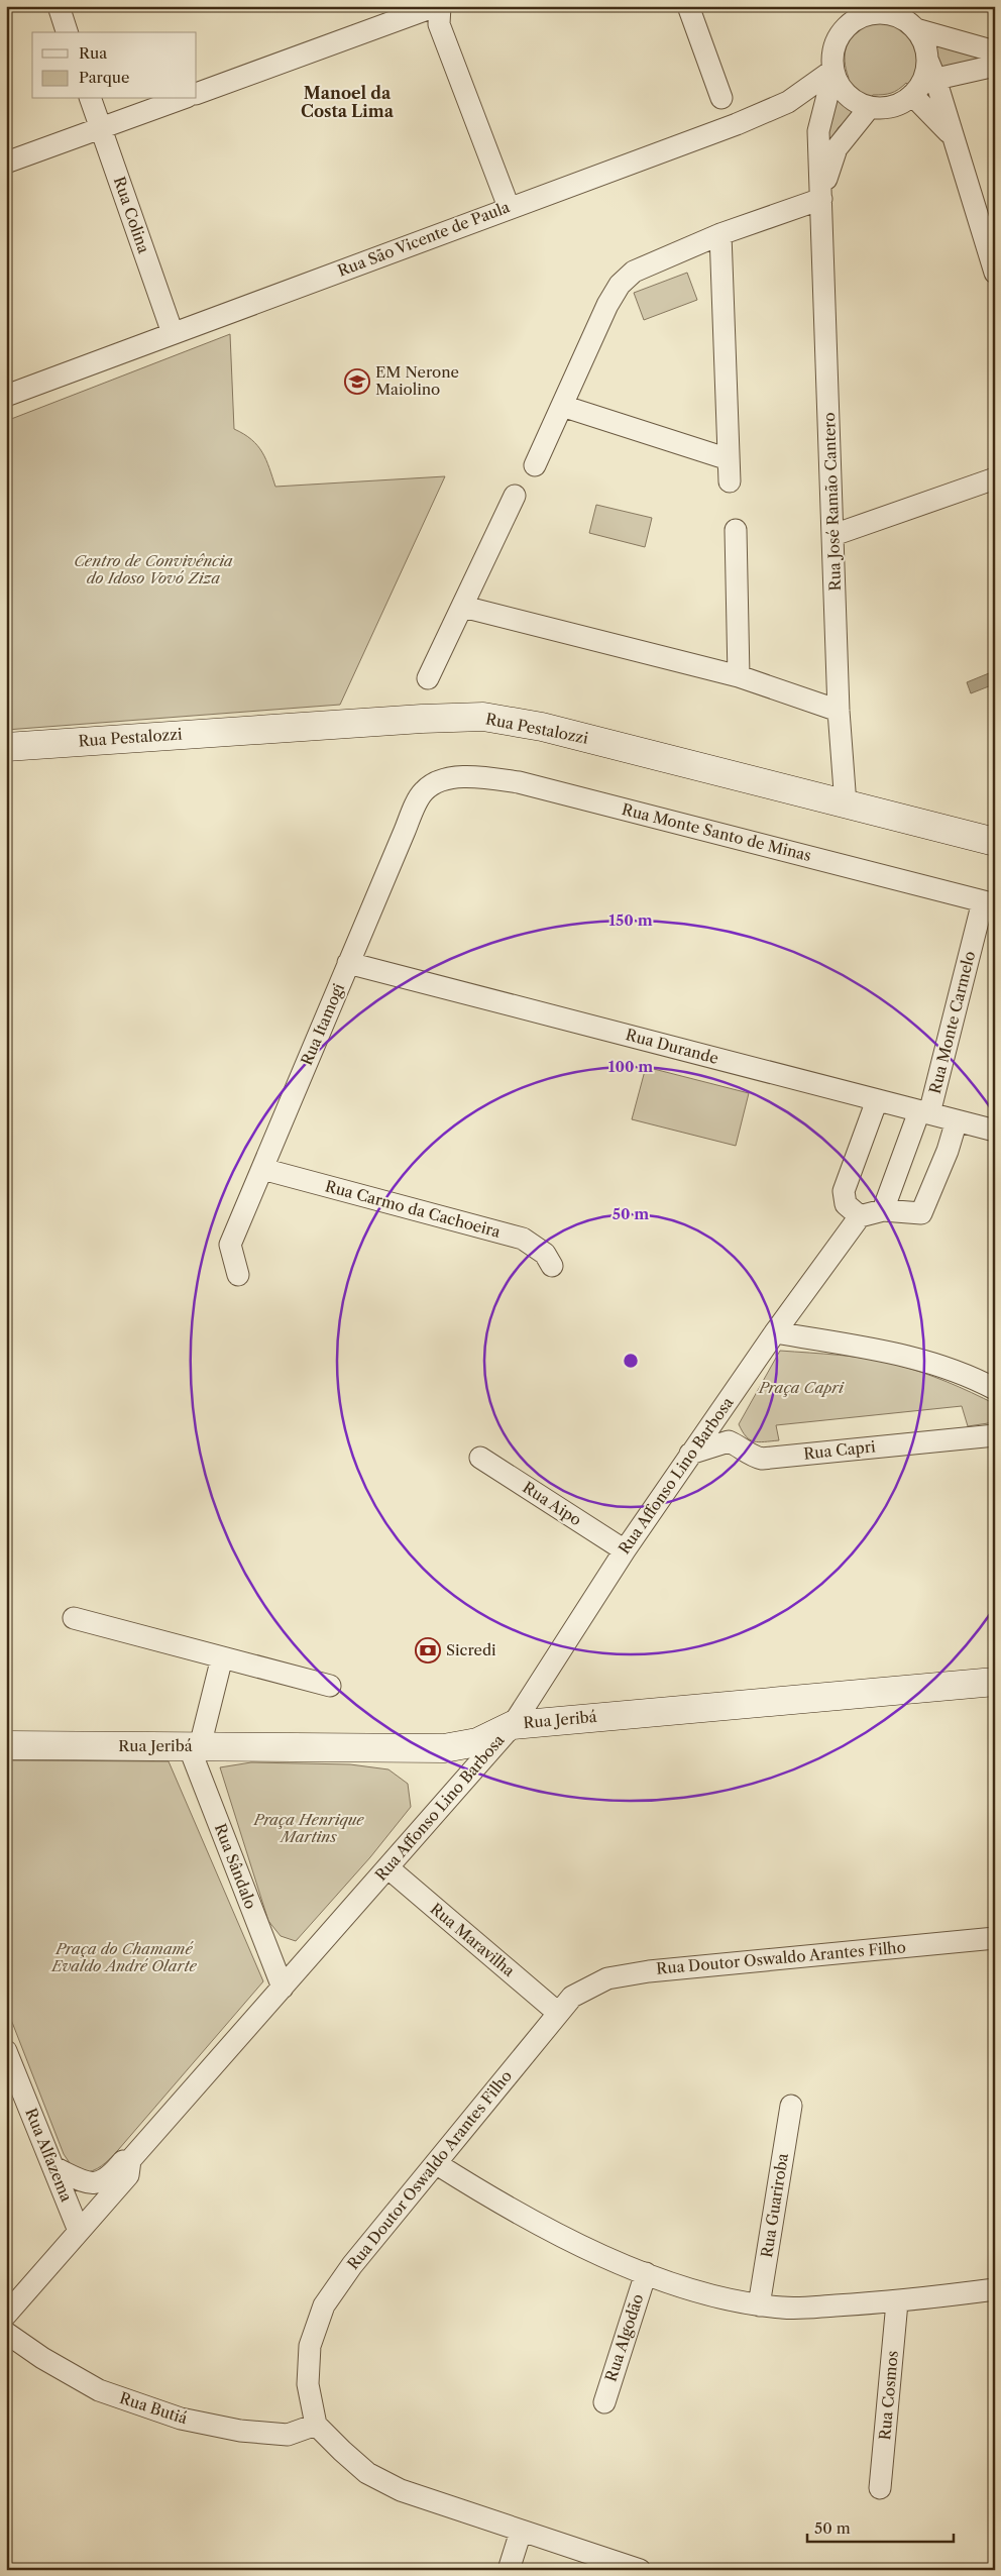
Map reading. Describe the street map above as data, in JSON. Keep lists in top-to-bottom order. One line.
{"streets":{"street":["Rua Colina","Rua São Vicente de Paula","Rua José Ramão Cantero","Rua Pestalozzi","Rua Monte Santo de Minas","Rua Monte Carmelo","Rua Itamogi","Rua Durande","Rua Carmo da Cachoeira","Rua Capri","Rua Affonso Lino Barbosa","Rua Aipo","Rua Jeribá","Rua Sândalo","Rua Maravilha","Rua Doutor Oswaldo Arantes Filho","Rua Alfazema","Rua Guariroba","Rua Algodão","Rua Cosmos","Rua Butiá"]},"crossings":[["Rua Colina","Rua São Vicente de Paula"],["Rua São Vicente de Paula","Rua José Ramão Cantero"],["Rua José Ramão Cantero","Rua Pestalozzi"],["Rua Monte Santo de Minas","Rua Monte Carmelo"],["Rua Monte Santo de Minas","Rua Itamogi"],["Rua Monte Carmelo","Rua Durande"],["Rua Itamogi","Rua Durande"],["Rua Itamogi","Rua Carmo da Cachoeira"],["Rua Capri","Rua Affonso Lino Barbosa"],["Rua Affonso Lino Barbosa","Rua Aipo"],["Rua Affonso Lino Barbosa","Rua Jeribá"],["Rua Affonso Lino Barbosa","Rua Sândalo"],["Rua Affonso Lino Barbosa","Rua Maravilha"],["Rua Affonso Lino Barbosa","Rua Alfazema"],["Rua Jeribá","Rua Sândalo"],["Rua Maravilha","Rua Doutor Oswaldo Arantes Filho"],["Rua Doutor Oswaldo Arantes Filho","Rua Butiá"]],"districts":["Manoel da Costa Lima"],"parks":["Centro de Convivência do Idoso Vovó Ziza","Praça Capri","Praça Henrique Martins","Praça do Chamamé Evaldo André Olarte"],"places":{"school or university":["EM Nerone Maiolino"],"bank":["Sicredi"]},"legend":["Rua","Parque"],"scale_bar":"50 m","rings":["150 m","100 m","50 m"]}
